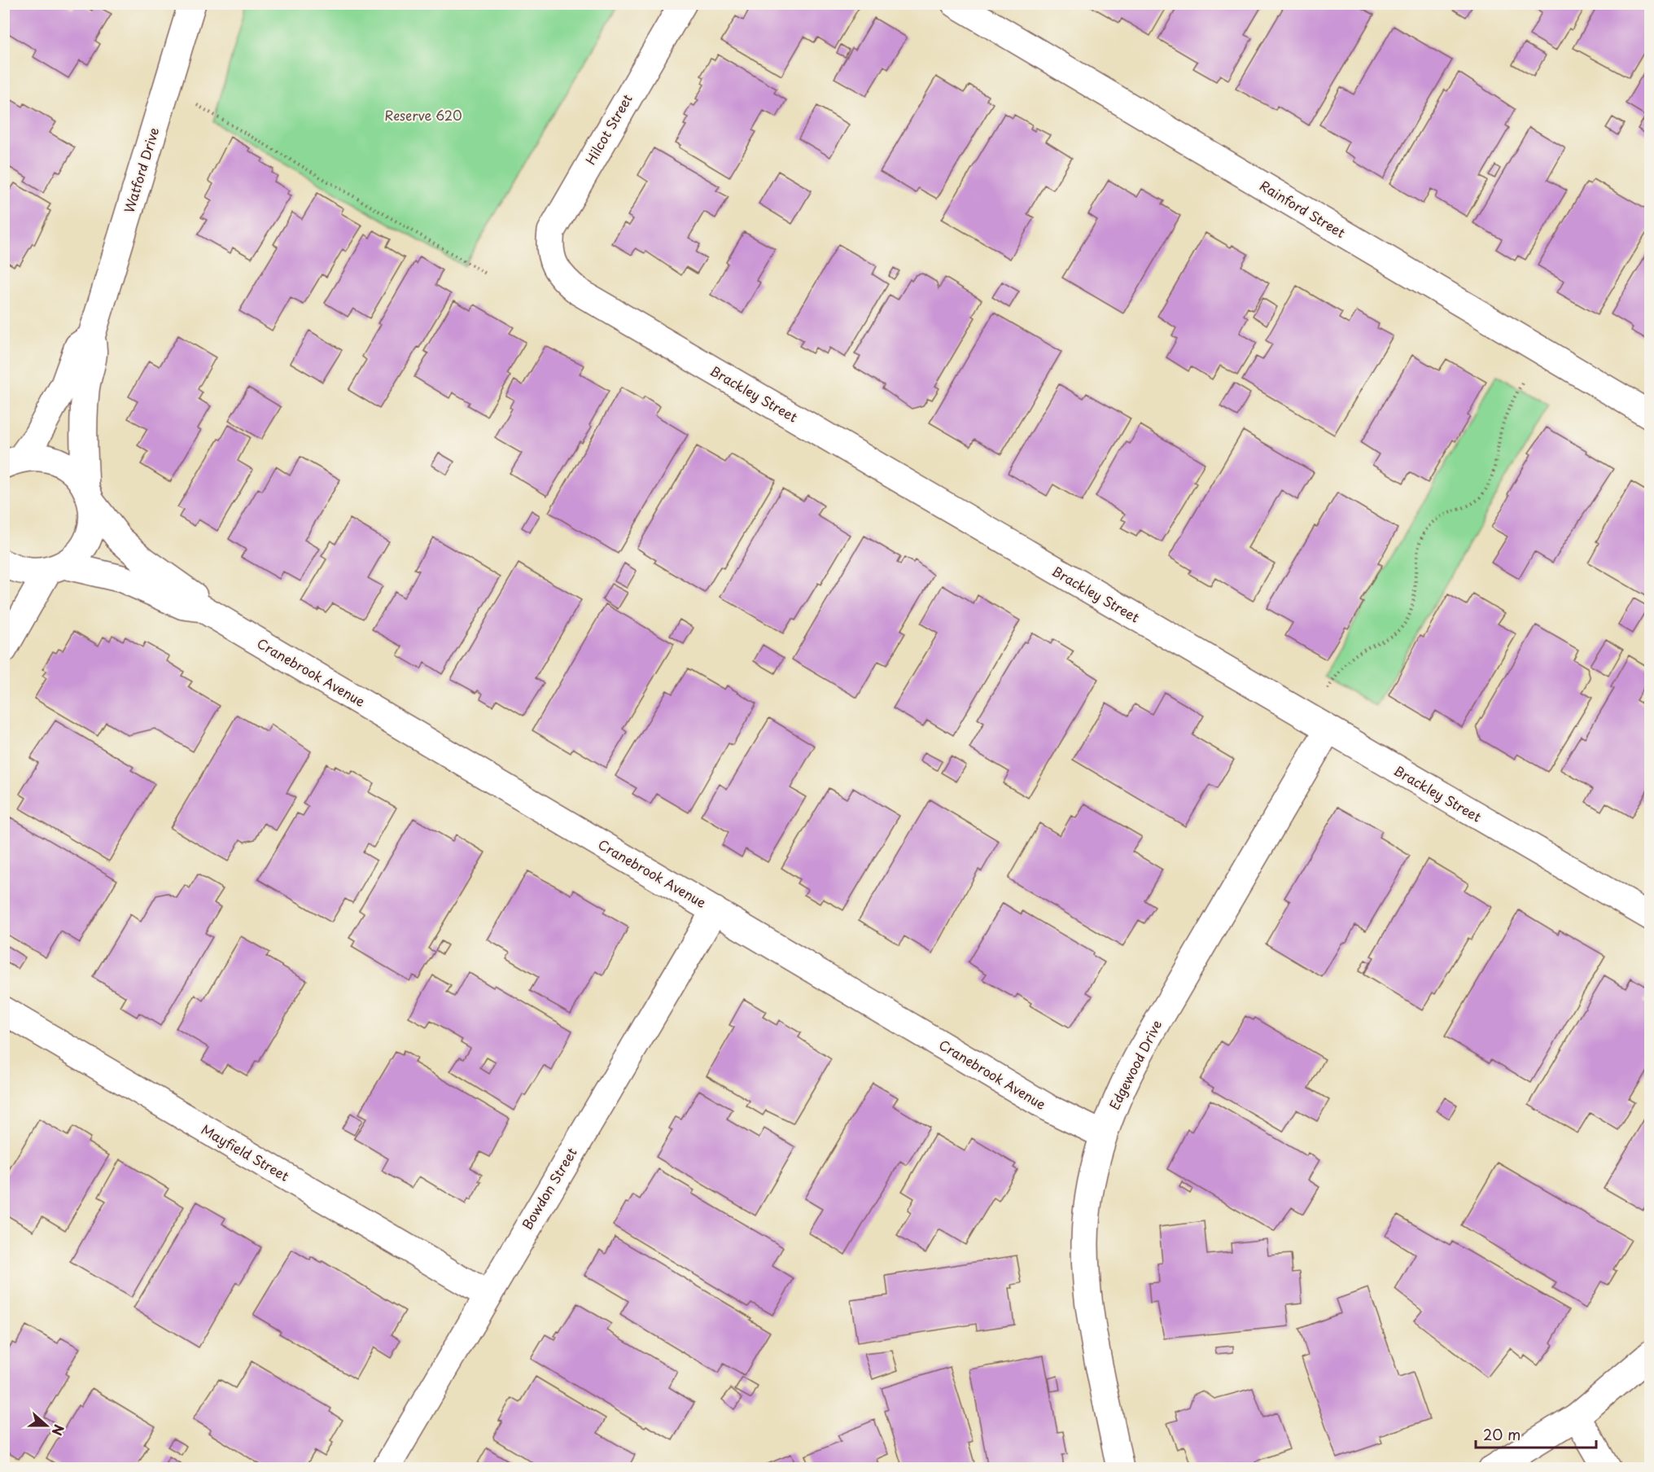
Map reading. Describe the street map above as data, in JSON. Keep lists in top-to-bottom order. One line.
{"streets":{"street":["Hilcot Street","Watford Drive","Rainford Street","Brackley Street","Cranebrook Avenue","Edgewood Drive","Mayfield Street","Bowdon Street"]},"crossings":[["Hilcot Street","Brackley Street"],["Watford Drive","Cranebrook Avenue"],["Brackley Street","Edgewood Drive"],["Cranebrook Avenue","Edgewood Drive"],["Cranebrook Avenue","Bowdon Street"],["Mayfield Street","Bowdon Street"]],"parks":["Reserve 620"],"scale_bar":"20 m","north":"right"}
